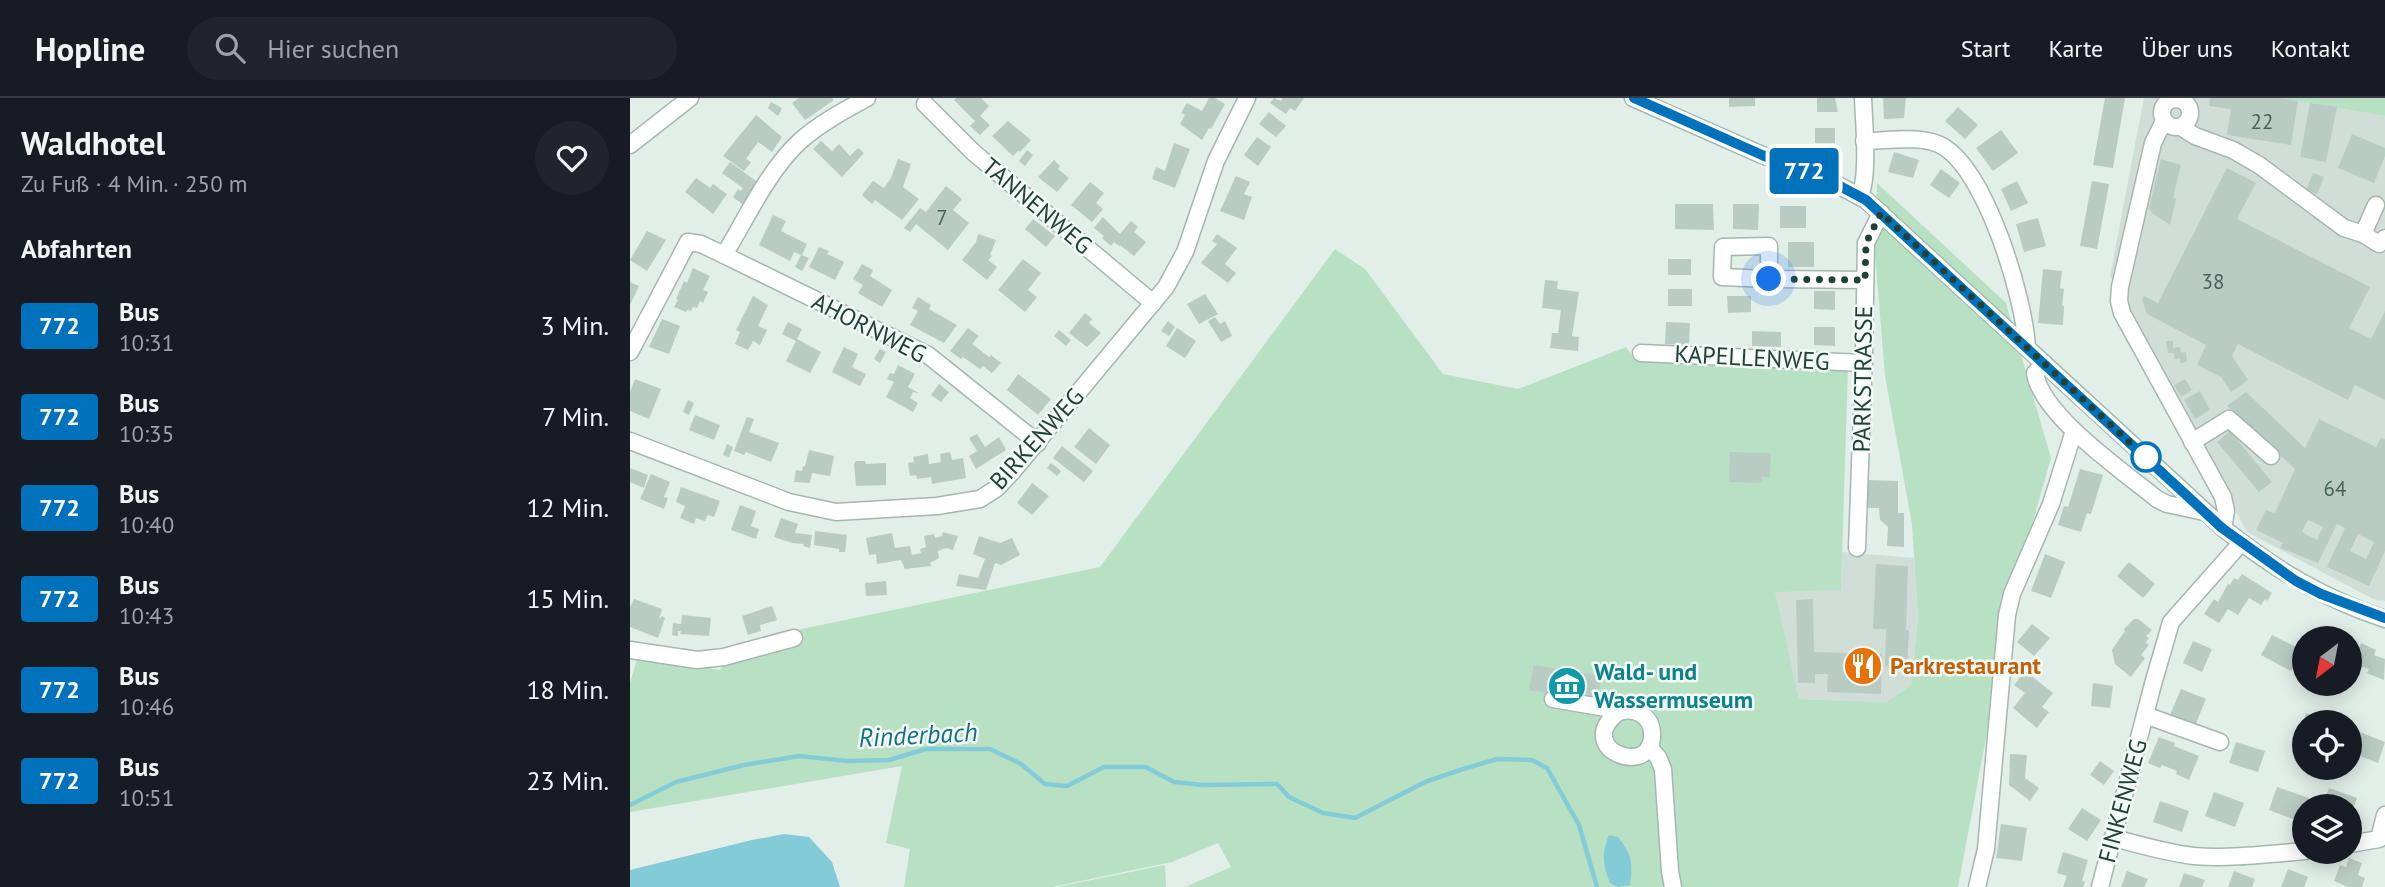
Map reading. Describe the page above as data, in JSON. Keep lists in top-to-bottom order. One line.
{"streets":{"street":["TANNENWEG","AHORNWEG","KAPELLENWEG","PARKSTRASSE","BIRKENWEG","FINKENWEG"]},"crossings":[["TANNENWEG","BIRKENWEG"],["AHORNWEG","BIRKENWEG"],["KAPELLENWEG","PARKSTRASSE"]],"water":["Rinderbach"],"places":{"restaurant":["Parkrestaurant"],"museum":["Wald- und Wassermuseum"]},"lines":["bus line 772"],"house_numbers":["22","7","38","64"],"north":"bottom left","page":{"header":"Hopline","search":"Hier suchen","nav":["Start","Karte","Über uns","Kontakt"],"heading":[["Waldhotel","Zu Fuß · 4 Min. · 250 m"],"Abfahrten"],"on_map":"772","list":[{"mark":"772","name":"Bus","note":"10:31","value":"3 Min."},{"mark":"772","name":"Bus","note":"10:35","value":"7 Min."},{"mark":"772","name":"Bus","note":"10:40","value":"12 Min."},{"mark":"772","name":"Bus","note":"10:43","value":"15 Min."},{"mark":"772","name":"Bus","note":"10:46","value":"18 Min."},{"mark":"772","name":"Bus","note":"10:51","value":"23 Min."}]}}
